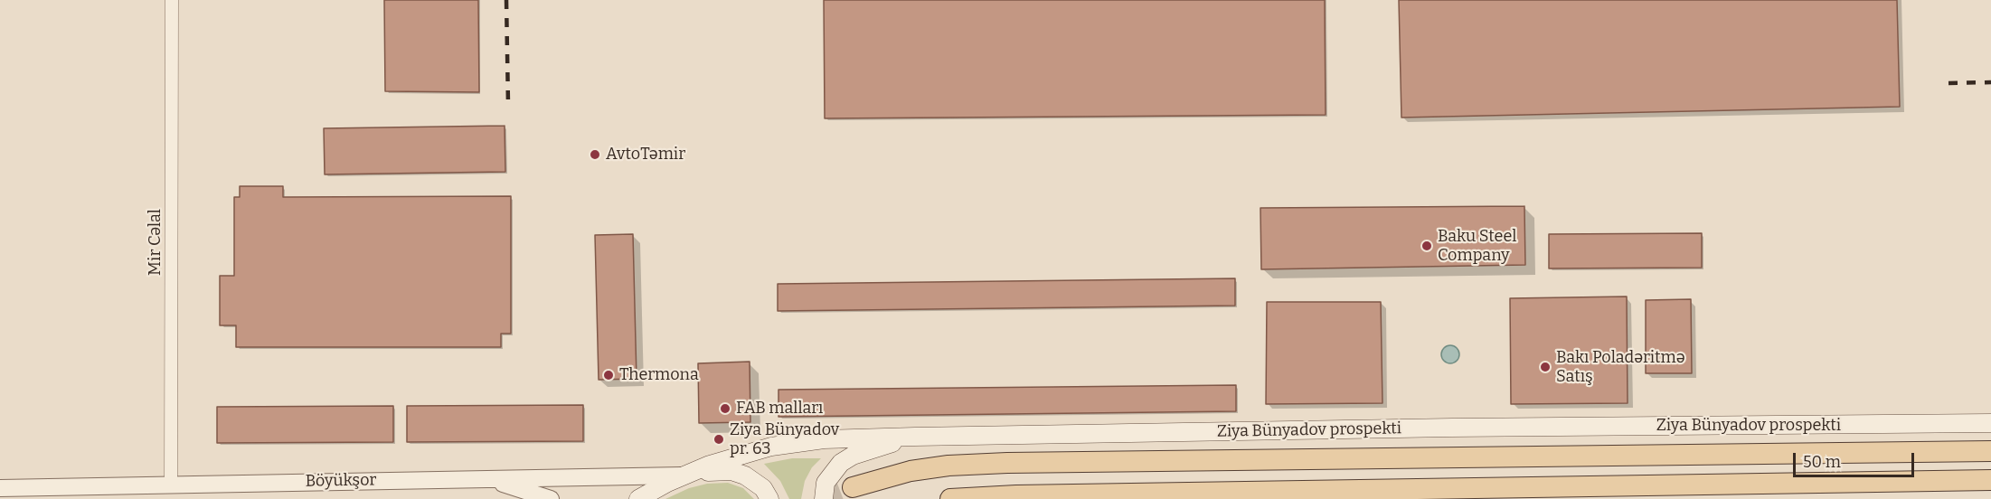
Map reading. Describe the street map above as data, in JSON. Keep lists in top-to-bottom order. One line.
{"streets":{"main road":["Ziya Bünyadov prospekti"],"street":["Mir Cəlal","Böyükşor"]},"crossings":[["Mir Cəlal","Böyükşor"],["Ziya Bünyadov prospekti","Böyükşor"]],"places":["AvtoTəmir","Baku Steel Company","Bakı Poladəritmə Satış","Thermona","FAB malları","Ziya Bünyadov pr. 63"],"scale_bar":"50 m"}
